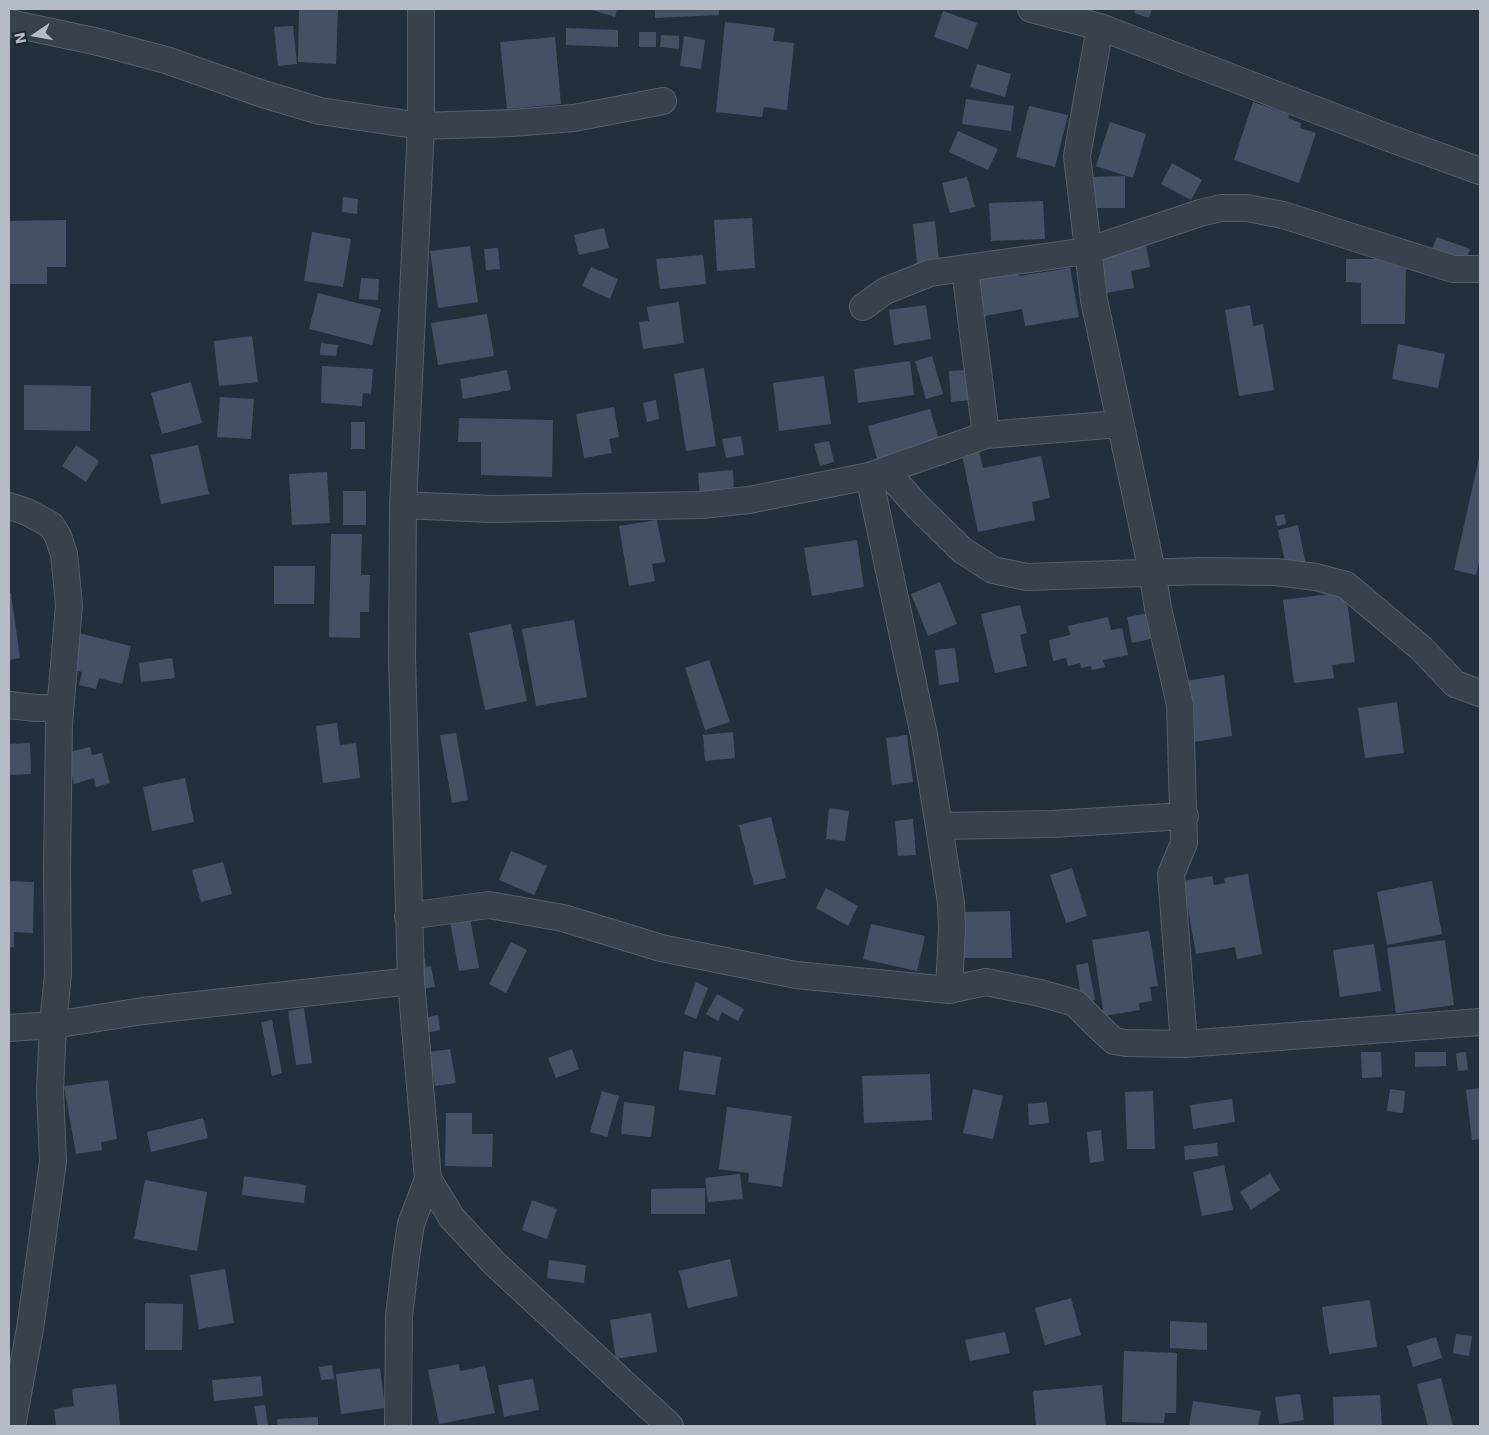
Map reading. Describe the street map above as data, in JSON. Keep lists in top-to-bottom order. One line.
{"north":"left"}
